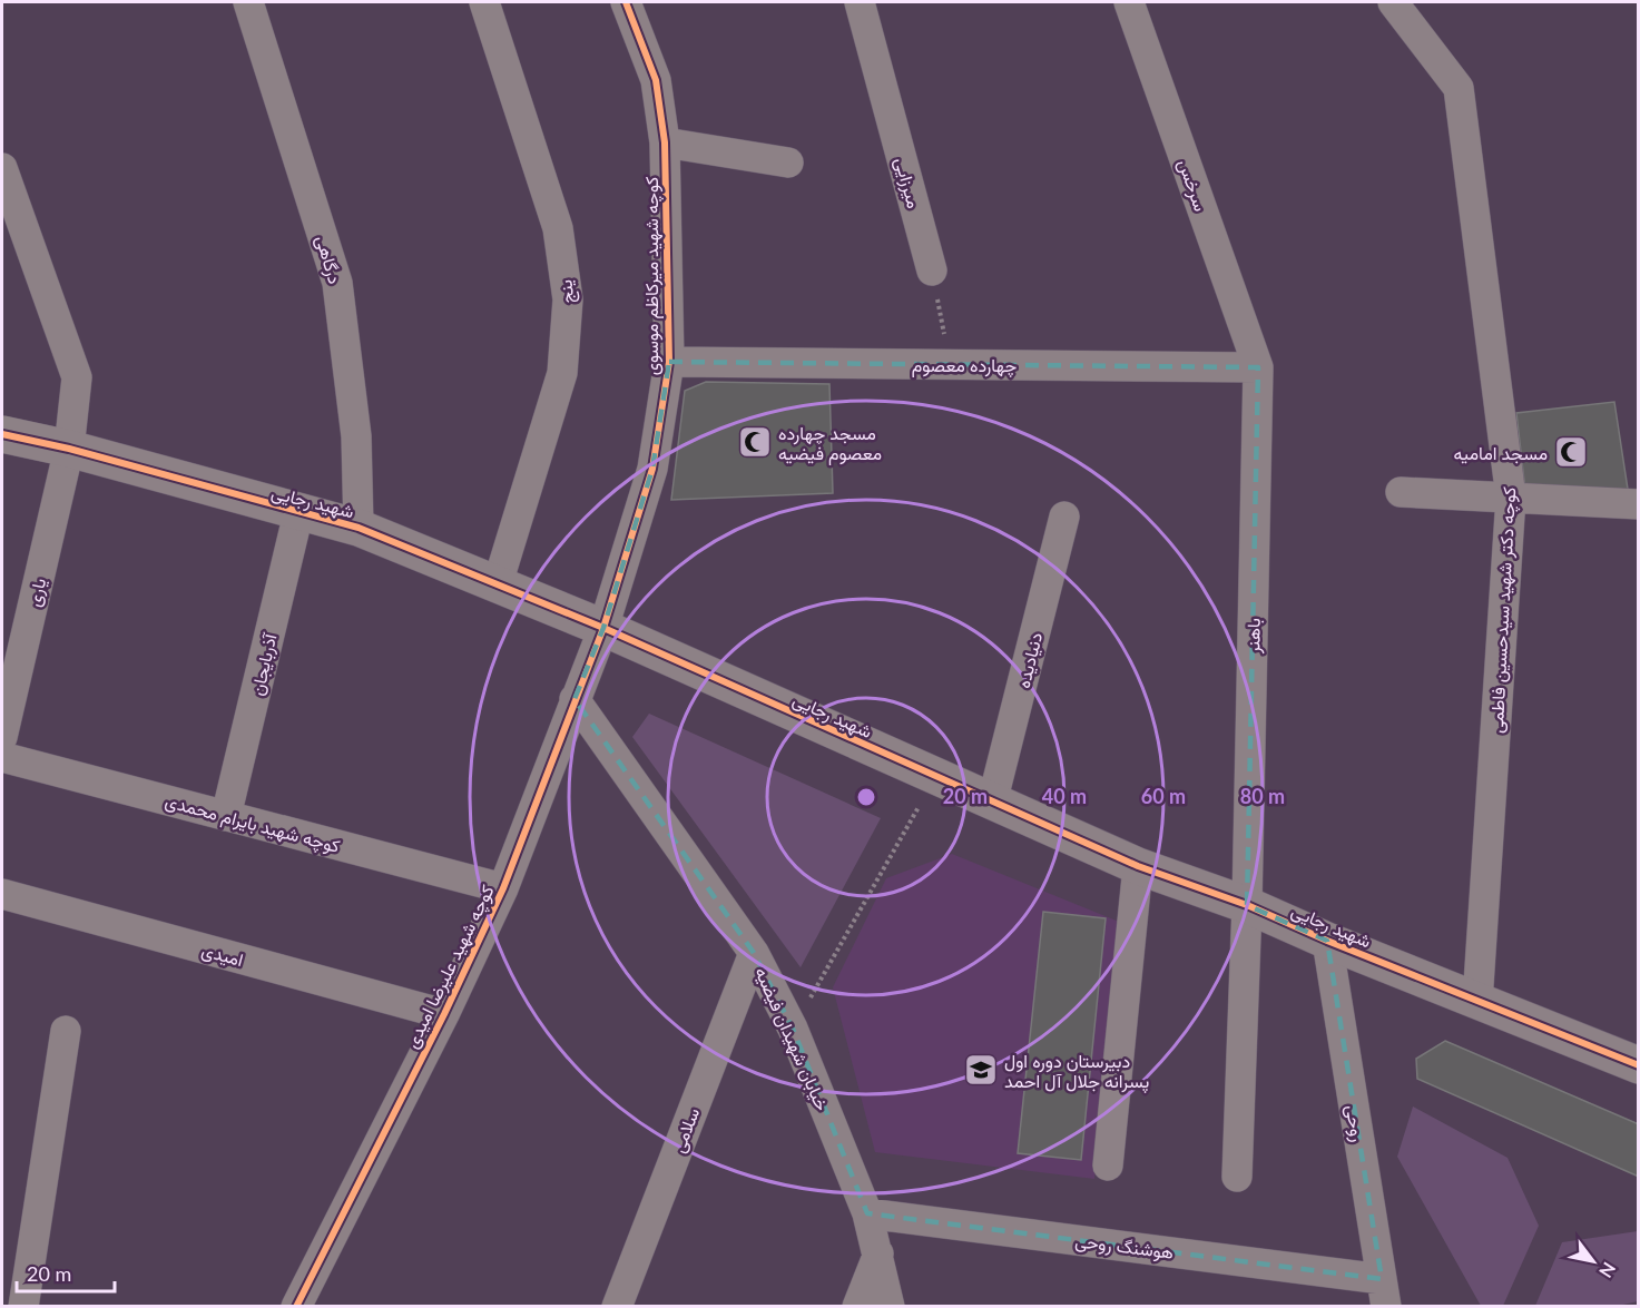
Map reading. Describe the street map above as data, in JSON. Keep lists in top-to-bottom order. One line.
{"streets":{"street":["میرزایی","سرخس","درگاهی","کوچه شهید میرکاظم موسوی","ینج","چهارده معصوم","شهید رجایی","یاری","کوچه دکتر شهید سیدحسین فاطمی","باهنر","دنیادیده","آذربایجان","کوچه شهید بایرام محمدی","امیدی","کوچه شهید علیرضا امیدی","خیابان شهیدان فیضیه","روحی","سلامی","هوشنگ روحی"]},"crossings":[["سرخس","چهارده معصوم"],["سرخس","باهنر"],["درگاهی","شهید رجایی"],["کوچه شهید میرکاظم موسوی","چهارده معصوم"],["کوچه شهید میرکاظم موسوی","شهید رجایی"],["کوچه شهید میرکاظم موسوی","کوچه شهید علیرضا امیدی"],["ینج","شهید رجایی"],["چهارده معصوم","باهنر"],["شهید رجایی","یاری"],["شهید رجایی","کوچه دکتر شهید سیدحسین فاطمی"],["شهید رجایی","باهنر"],["شهید رجایی","دنیادیده"],["شهید رجایی","آذربایجان"],["شهید رجایی","کوچه شهید علیرضا امیدی"],["شهید رجایی","روحی"],["آذربایجان","کوچه شهید بایرام محمدی"],["کوچه شهید بایرام محمدی","کوچه شهید علیرضا امیدی"],["امیدی","کوچه شهید علیرضا امیدی"],["کوچه شهید علیرضا امیدی","خیابان شهیدان فیضیه"],["خیابان شهیدان فیضیه","سلامی"],["خیابان شهیدان فیضیه","هوشنگ روحی"],["روحی","هوشنگ روحی"]],"places":{"mosque":["مسجد چهارده معصوم فیضیه","مسجد امامیه"],"school or university":["دبیرستان دوره اول پسرانه جلال آل احمد"]},"scale_bar":"20 m","north":"bottom right","rings":["20 m","40 m","60 m","80 m"]}
